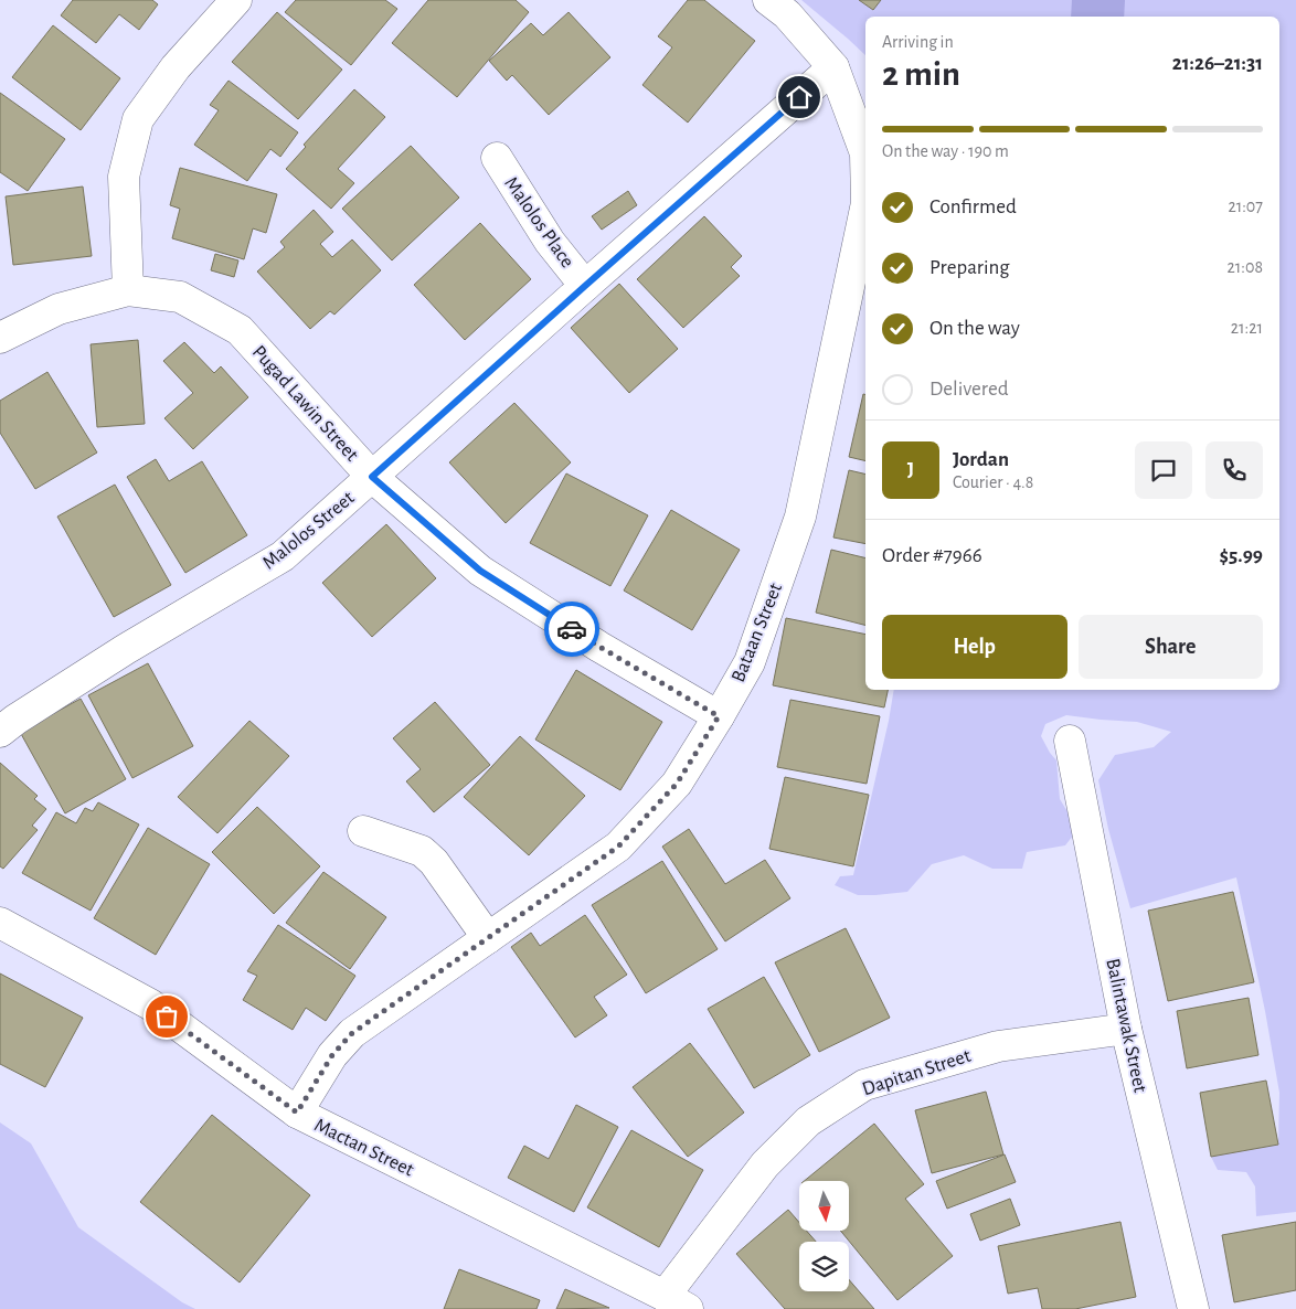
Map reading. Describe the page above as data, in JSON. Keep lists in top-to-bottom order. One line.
{"streets":{"street":["Malolos Place","Pugad Lawin Street","Malolos Street","Bataan Street","Balintawak Street","Dapitan Street","Mactan Street"]},"crossings":[["Malolos Place","Malolos Street"],["Pugad Lawin Street","Malolos Street"],["Pugad Lawin Street","Bataan Street"],["Malolos Street","Bataan Street"],["Bataan Street","Mactan Street"],["Balintawak Street","Dapitan Street"],["Dapitan Street","Mactan Street"]],"north":"bottom","page":{"heading":["2 min","Arriving in","21:26–21:31"],"panel":["Jordan","Courier · 4.8","Order #7966","$5.99"],"bar":"On the way · 190 m","list":[["Confirmed","21:07"],["Preparing","21:08"],["On the way","21:21"],"Delivered"],"round":"J","buttons":["Help","Share"]}}
